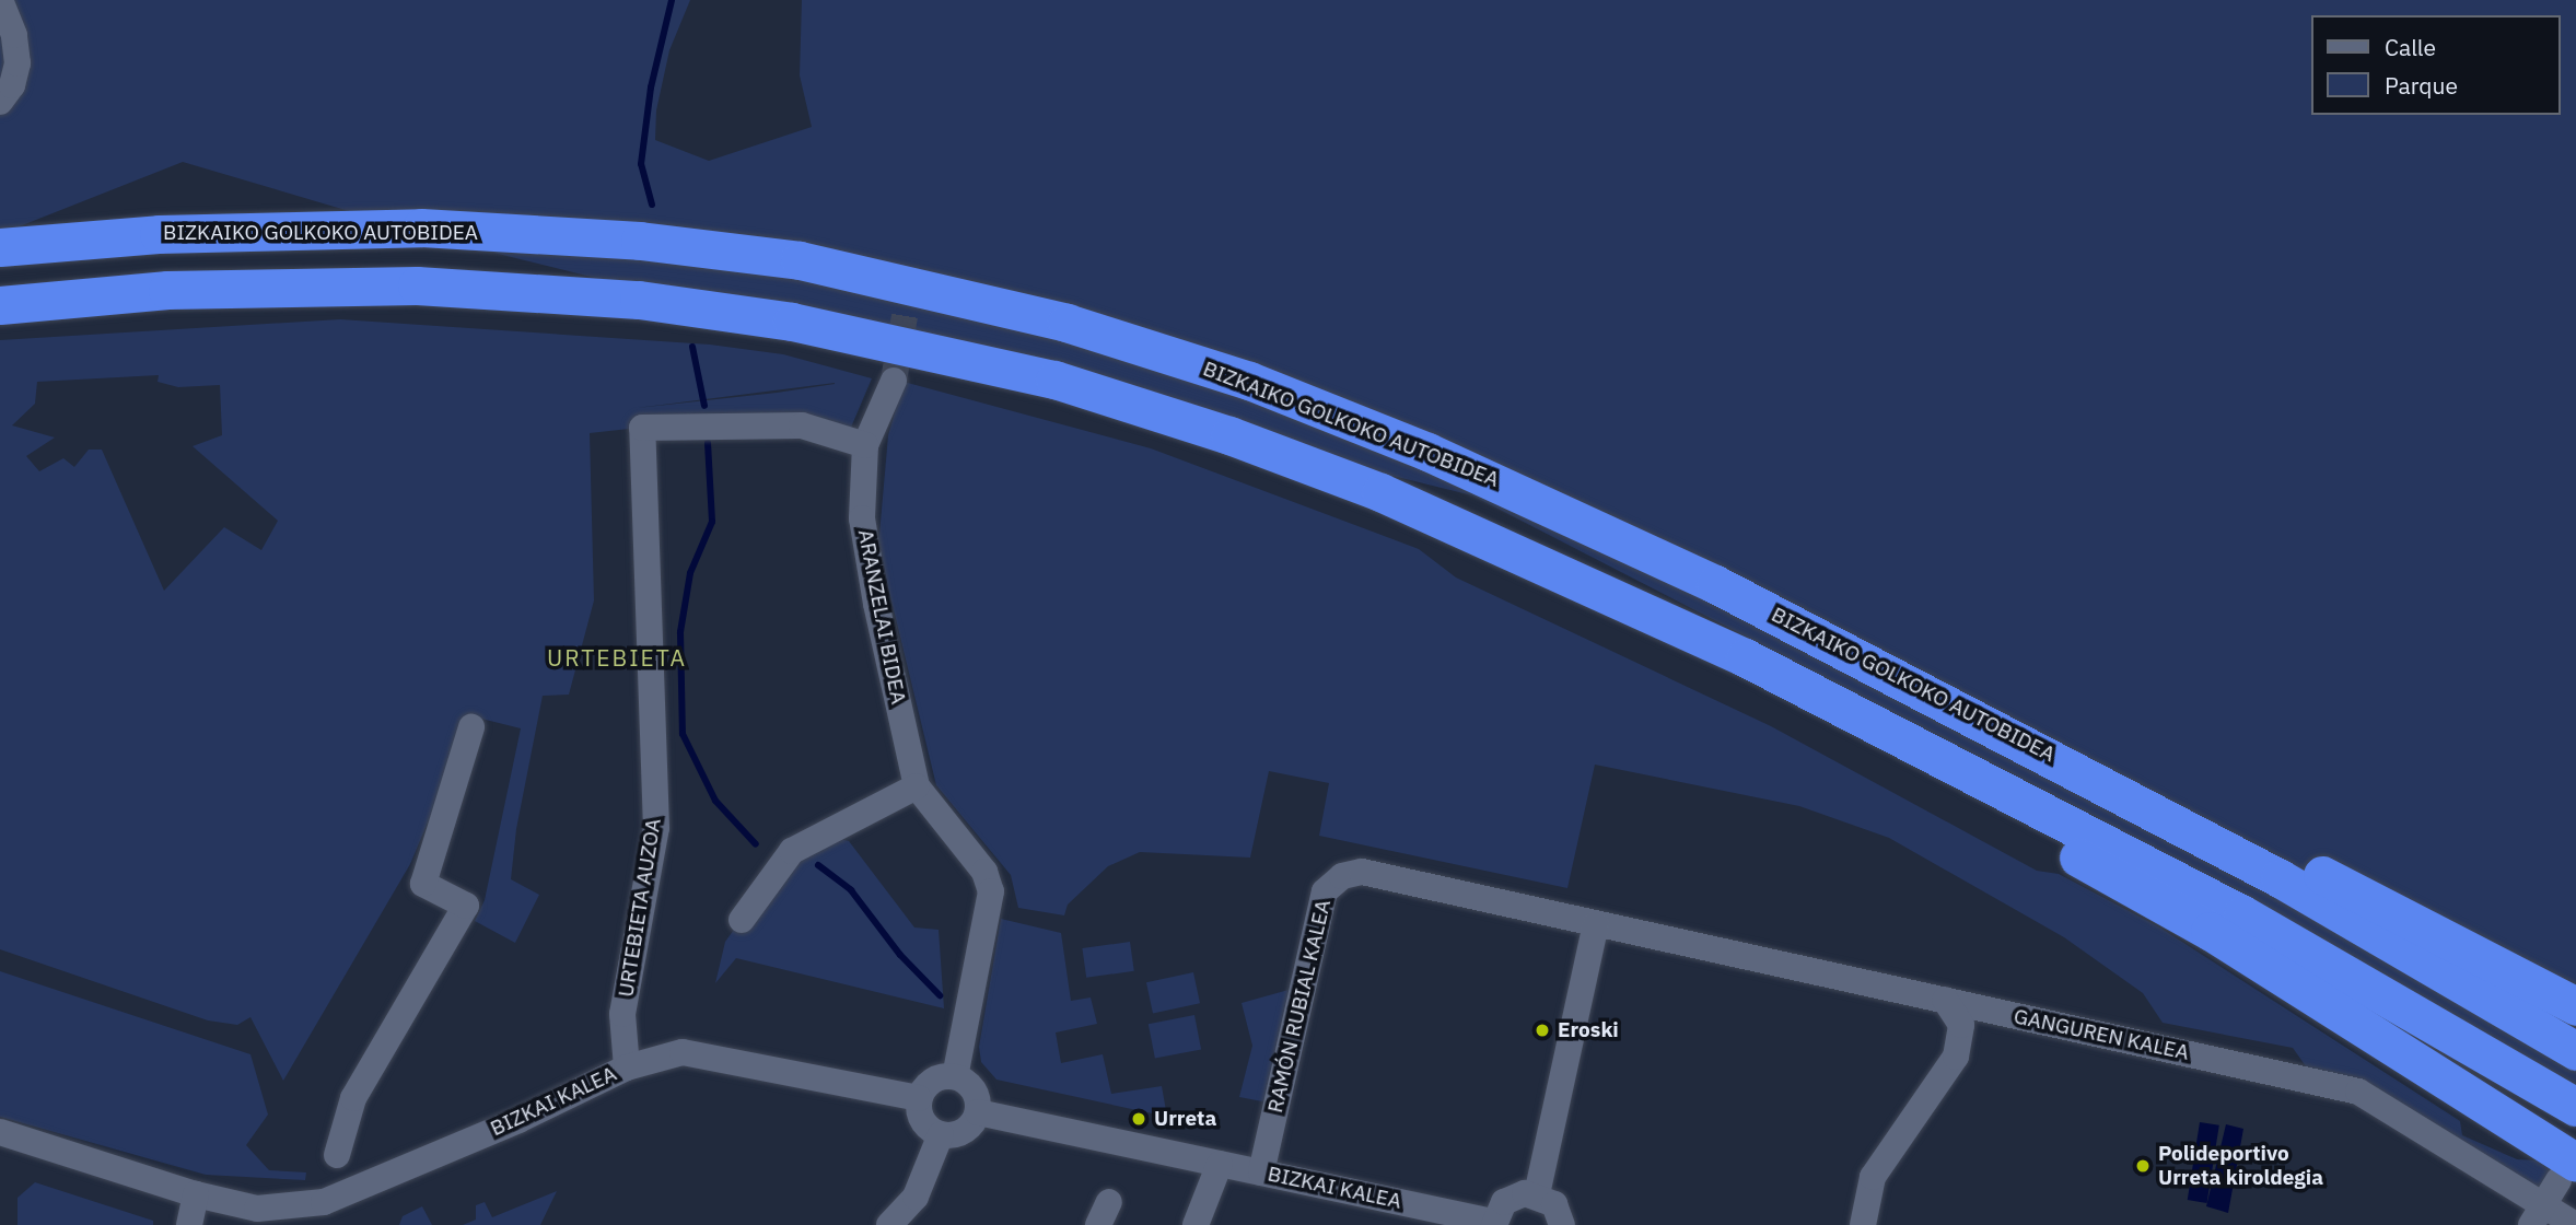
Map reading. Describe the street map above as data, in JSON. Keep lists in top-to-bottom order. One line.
{"streets":{"highway":["BIZKAIKO GOLKOKO AUTOBIDEA"],"street":["ARANZELAI BIDEA","URTEBIETA AUZOA","RAMÓN RUBIAL KALEA","GANGUREN KALEA","BIZKAI KALEA"]},"crossings":[["ARANZELAI BIDEA","URTEBIETA AUZOA"],["ARANZELAI BIDEA","BIZKAI KALEA"],["URTEBIETA AUZOA","BIZKAI KALEA"],["RAMÓN RUBIAL KALEA","GANGUREN KALEA"],["RAMÓN RUBIAL KALEA","BIZKAI KALEA"]],"districts":["URTEBIETA"],"places":["Eroski","Urreta","Polideportivo Urreta kiroldegia"],"legend":["Calle","Parque"]}
